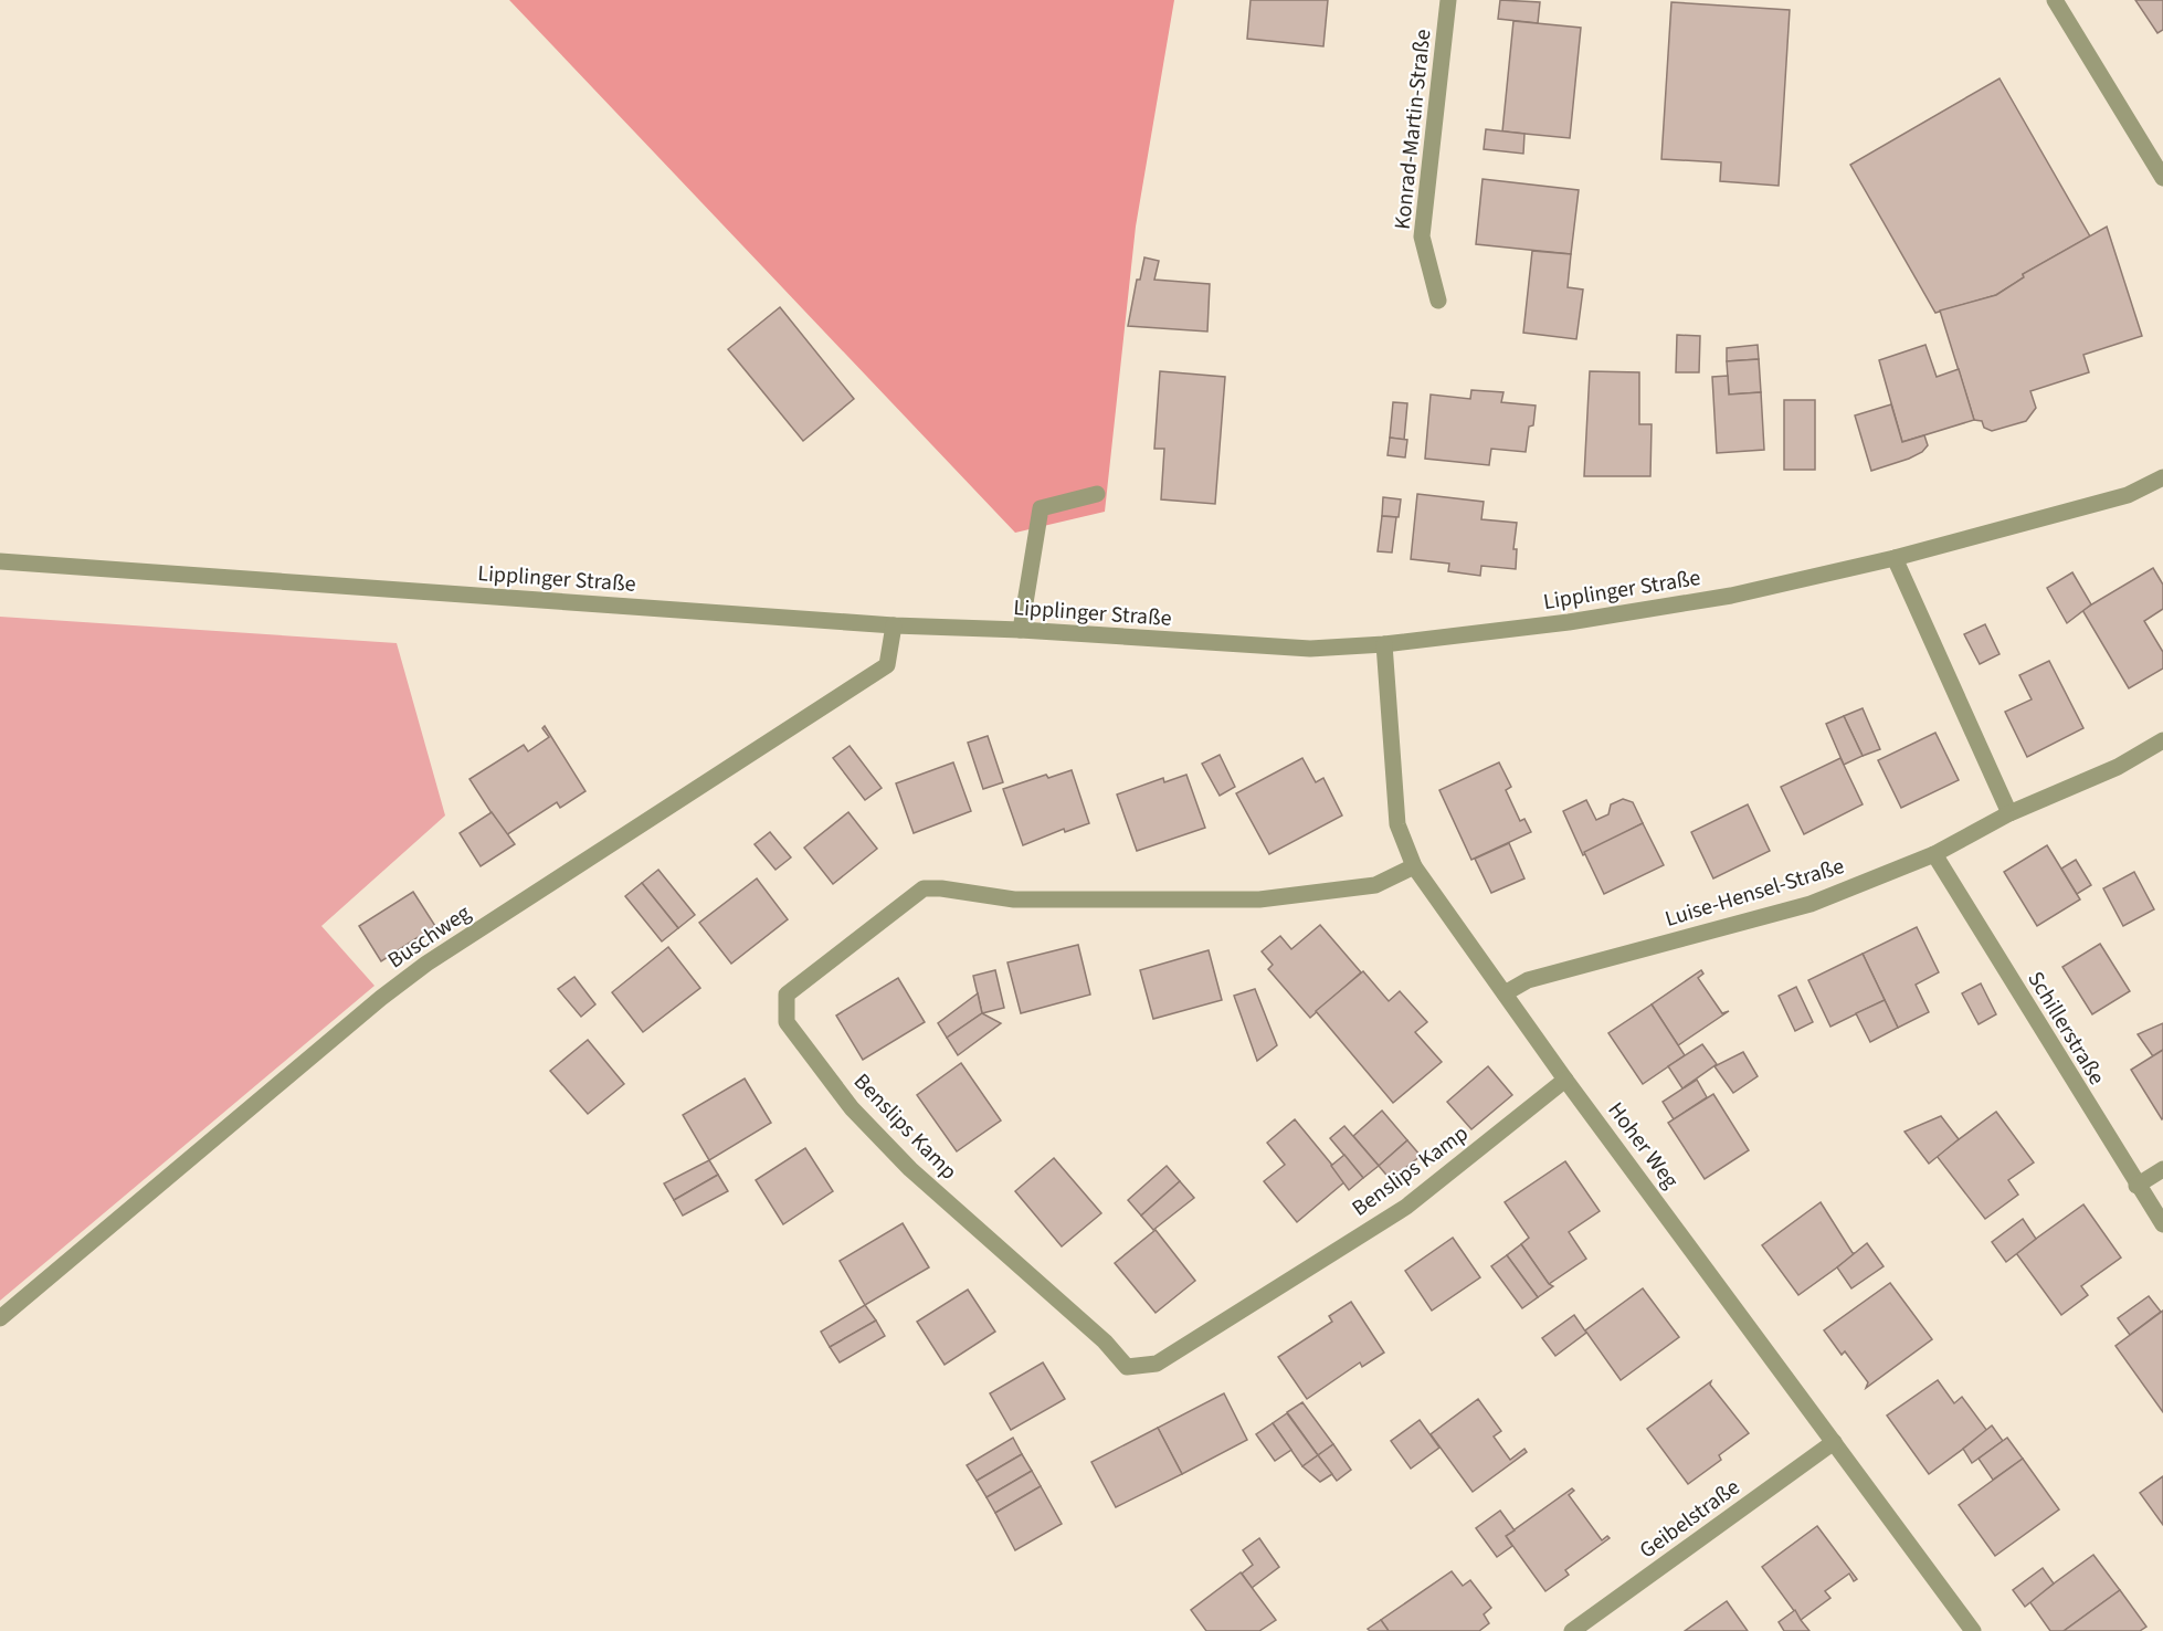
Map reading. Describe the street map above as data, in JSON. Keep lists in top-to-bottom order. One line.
{"streets":{"street":["Konrad-Martin-Straße","Lipplinger Straße","Luise-Hensel-Straße","Buschweg","Schillerstraße","Benslips Kamp","Hoher Weg","Geibelstraße"]},"crossings":[["Lipplinger Straße","Buschweg"],["Lipplinger Straße","Hoher Weg"],["Luise-Hensel-Straße","Schillerstraße"],["Luise-Hensel-Straße","Hoher Weg"],["Benslips Kamp","Hoher Weg"],["Hoher Weg","Geibelstraße"]]}
